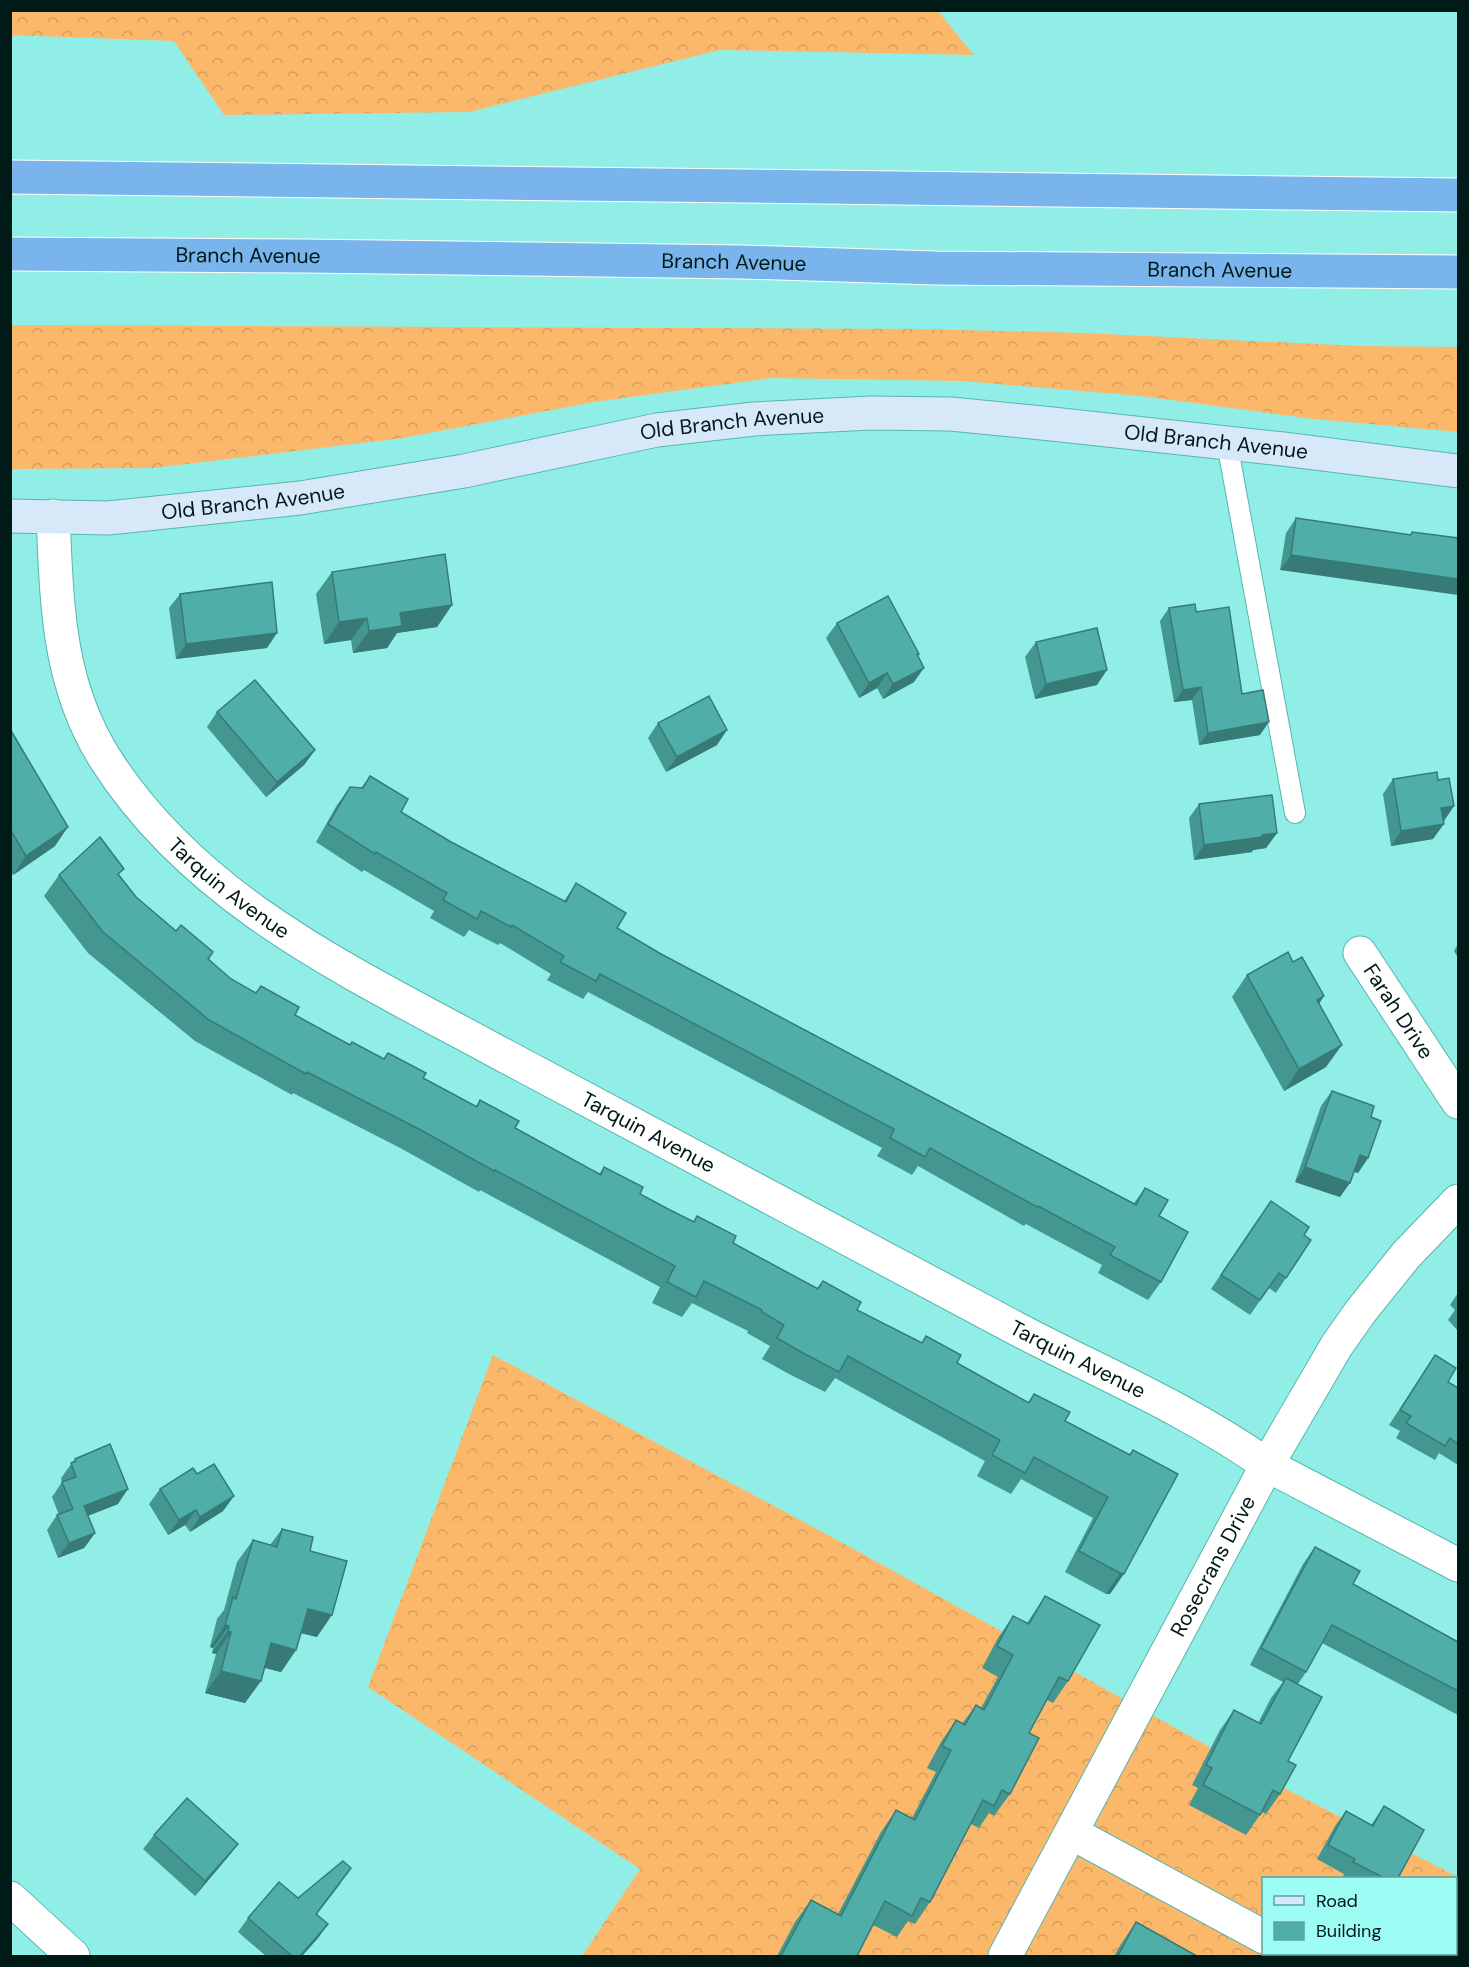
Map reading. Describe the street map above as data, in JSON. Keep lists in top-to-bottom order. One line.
{"streets":{"highway":["Branch Avenue"],"main road":["Old Branch Avenue"],"street":["Tarquin Avenue","Farah Drive","Rosecrans Drive"]},"crossings":[["Old Branch Avenue","Tarquin Avenue"],["Tarquin Avenue","Rosecrans Drive"]],"legend":["Road","Building"]}
